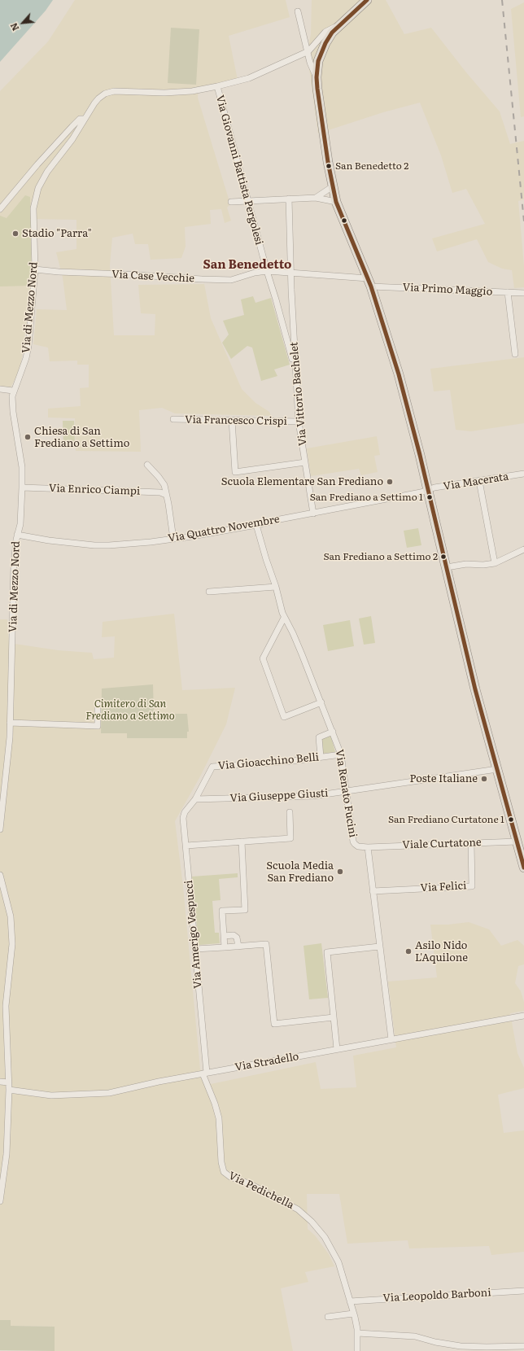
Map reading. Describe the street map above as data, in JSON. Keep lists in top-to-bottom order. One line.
{"streets":{"street":["Via Giovanni Battista Pergolesi","Via Case Vecchie","Via Primo Maggio","Via di Mezzo Nord","Via Vittorio Bachelet","Via Francesco Crispi","Via Macerata","Via Enrico Ciampi","Via Quattro Novembre","Via Gioacchino Belli","Via Renato Fucini","Via Giuseppe Giusti","Viale Curtatone","Via Felici","Via Amerigo Vespucci","Via Stradello","Via Pedichella","Via Leopoldo Barboni"]},"crossings":[["Via Giovanni Battista Pergolesi","Via Case Vecchie"],["Via Giovanni Battista Pergolesi","Via di Mezzo Nord"],["Via Giovanni Battista Pergolesi","Via Vittorio Bachelet"],["Via Case Vecchie","Via Primo Maggio"],["Via Case Vecchie","Via di Mezzo Nord"],["Via Case Vecchie","Via Vittorio Bachelet"],["Via di Mezzo Nord","Via Enrico Ciampi"],["Via di Mezzo Nord","Via Quattro Novembre"],["Via Vittorio Bachelet","Via Francesco Crispi"],["Via Vittorio Bachelet","Via Quattro Novembre"],["Via Macerata","Via Quattro Novembre"],["Via Quattro Novembre","Via Renato Fucini"],["Via Gioacchino Belli","Via Renato Fucini"],["Via Gioacchino Belli","Via Giuseppe Giusti"],["Via Gioacchino Belli","Via Amerigo Vespucci"],["Via Renato Fucini","Via Giuseppe Giusti"],["Via Renato Fucini","Viale Curtatone"],["Via Renato Fucini","Via Felici"],["Via Renato Fucini","Via Stradello"],["Via Giuseppe Giusti","Via Amerigo Vespucci"],["Viale Curtatone","Via Felici"],["Via Amerigo Vespucci","Via Stradello"],["Via Amerigo Vespucci","Via Pedichella"],["Via Stradello","Via Pedichella"],["Via Pedichella","Via Leopoldo Barboni"]],"districts":["San Benedetto"],"parks":["Cimitero di San Frediano a Settimo"],"places":["San Benedetto 2","Stadio \"Parra\"","Chiesa di San Frediano a Settimo","Scuola Elementare San Frediano","San Frediano a Settimo 1","San Frediano a Settimo 2","Poste Italiane","San Frediano Curtatone 1","Scuola Media San Frediano","Asilo Nido L'Aquilone"],"north":"bottom left"}
